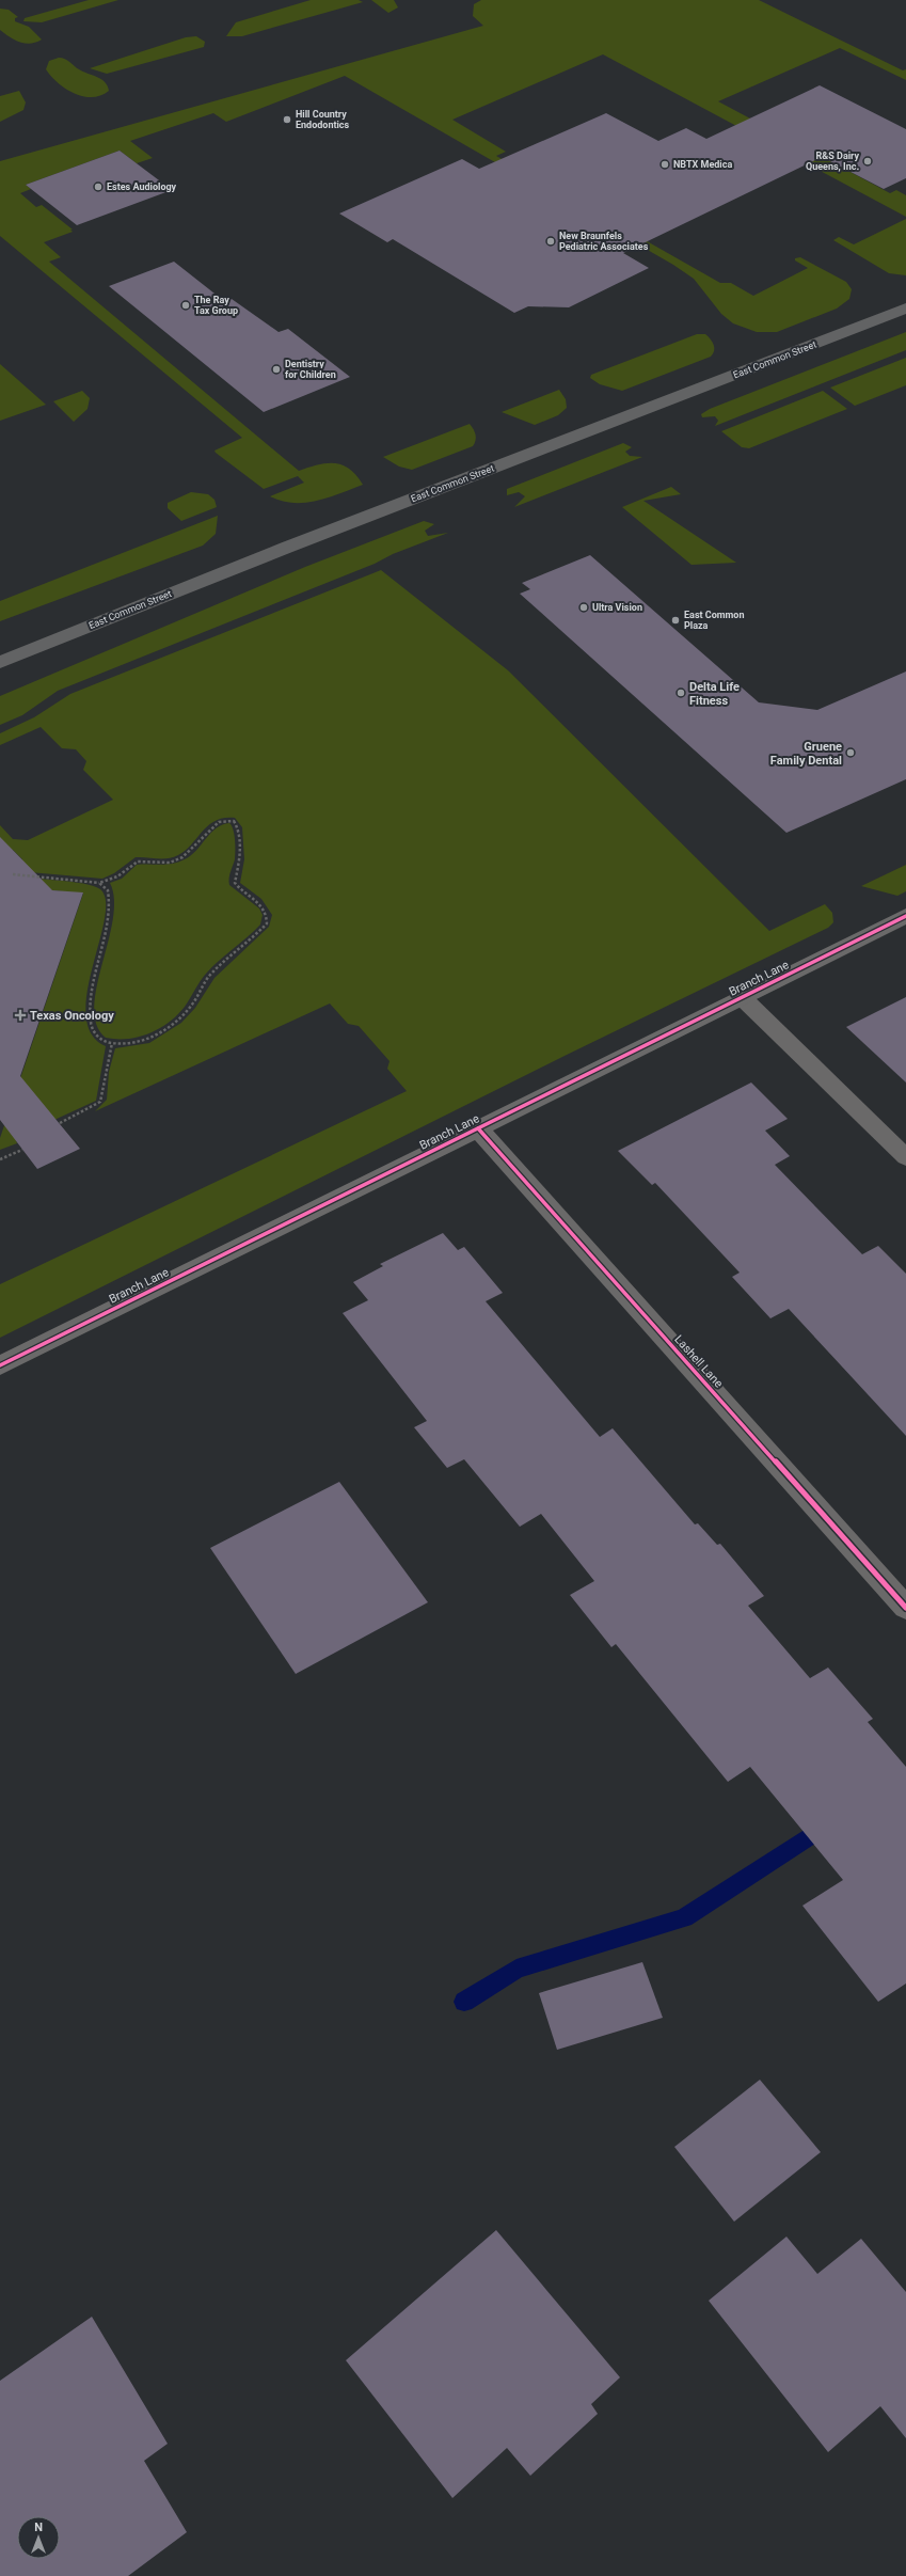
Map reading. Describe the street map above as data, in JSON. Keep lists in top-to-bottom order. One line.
{"streets":{"main road":["East Common Street"],"street":["Branch Lane","Lashell Lane"]},"crossings":[["Branch Lane","Lashell Lane"]],"places":{"other":["Hill Country Endodontics","R&S Dairy Queens, Inc.","NBTX Medica","Estes Audiology","New Braunfels Pediatric Associates","The Ray Tax Group","Dentistry for Children","Ultra Vision","East Common Plaza","Delta Life Fitness","Gruene Family Dental"],"health":["Texas Oncology"]},"north":"top"}
